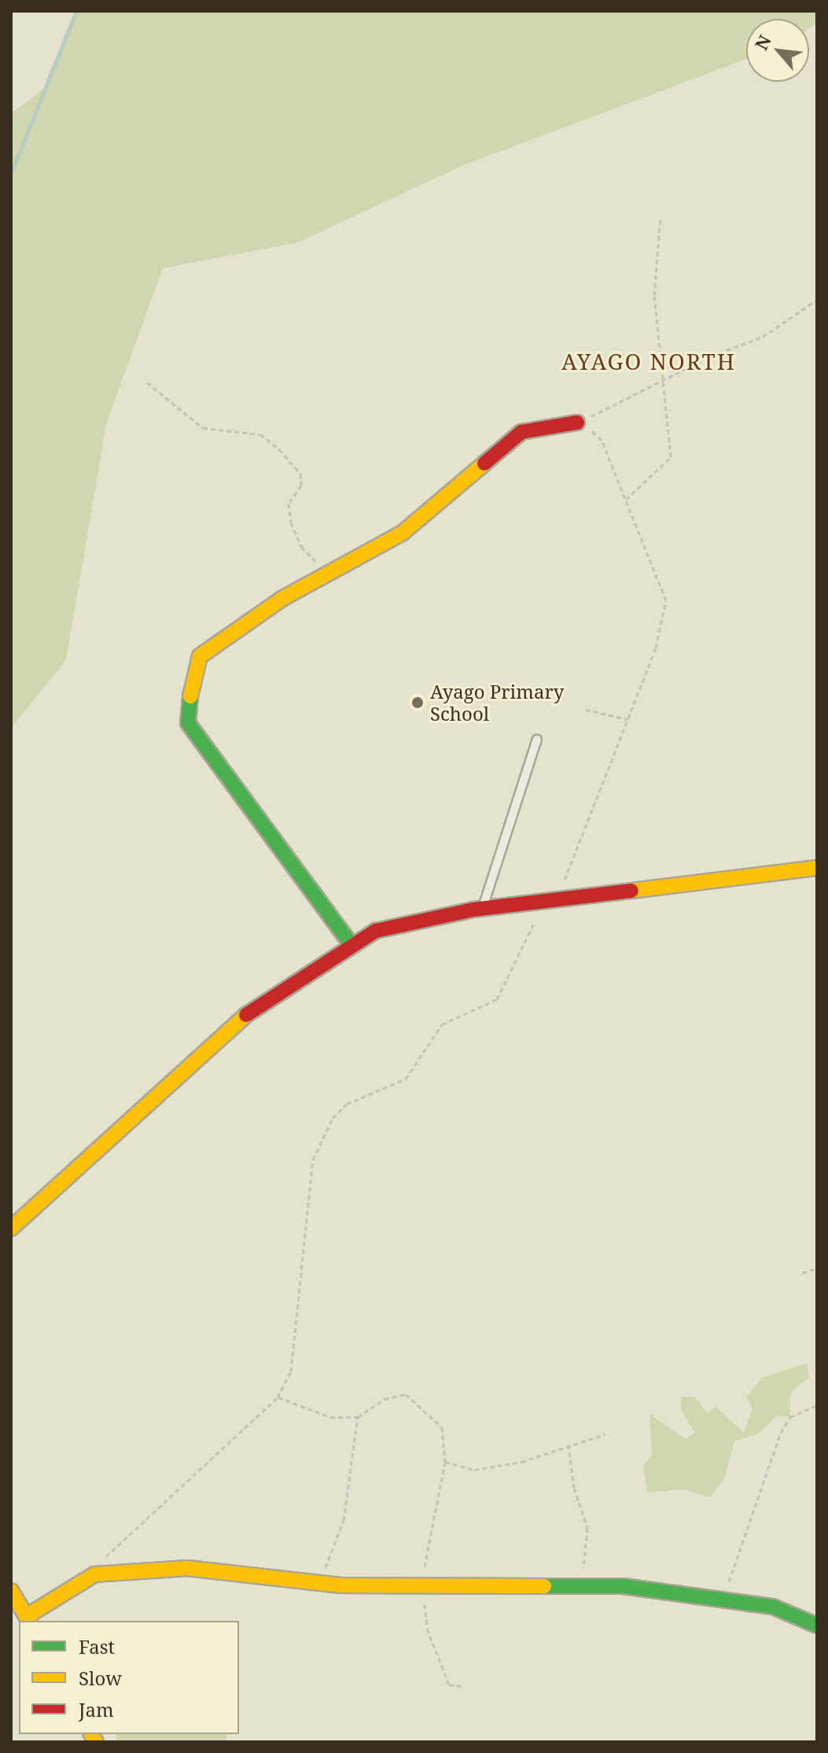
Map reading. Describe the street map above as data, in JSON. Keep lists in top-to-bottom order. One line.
{"districts":["AYAGO NORTH"],"places":["Ayago Primary School"],"legend":["Fast","Slow","Jam"],"north":"top left"}
